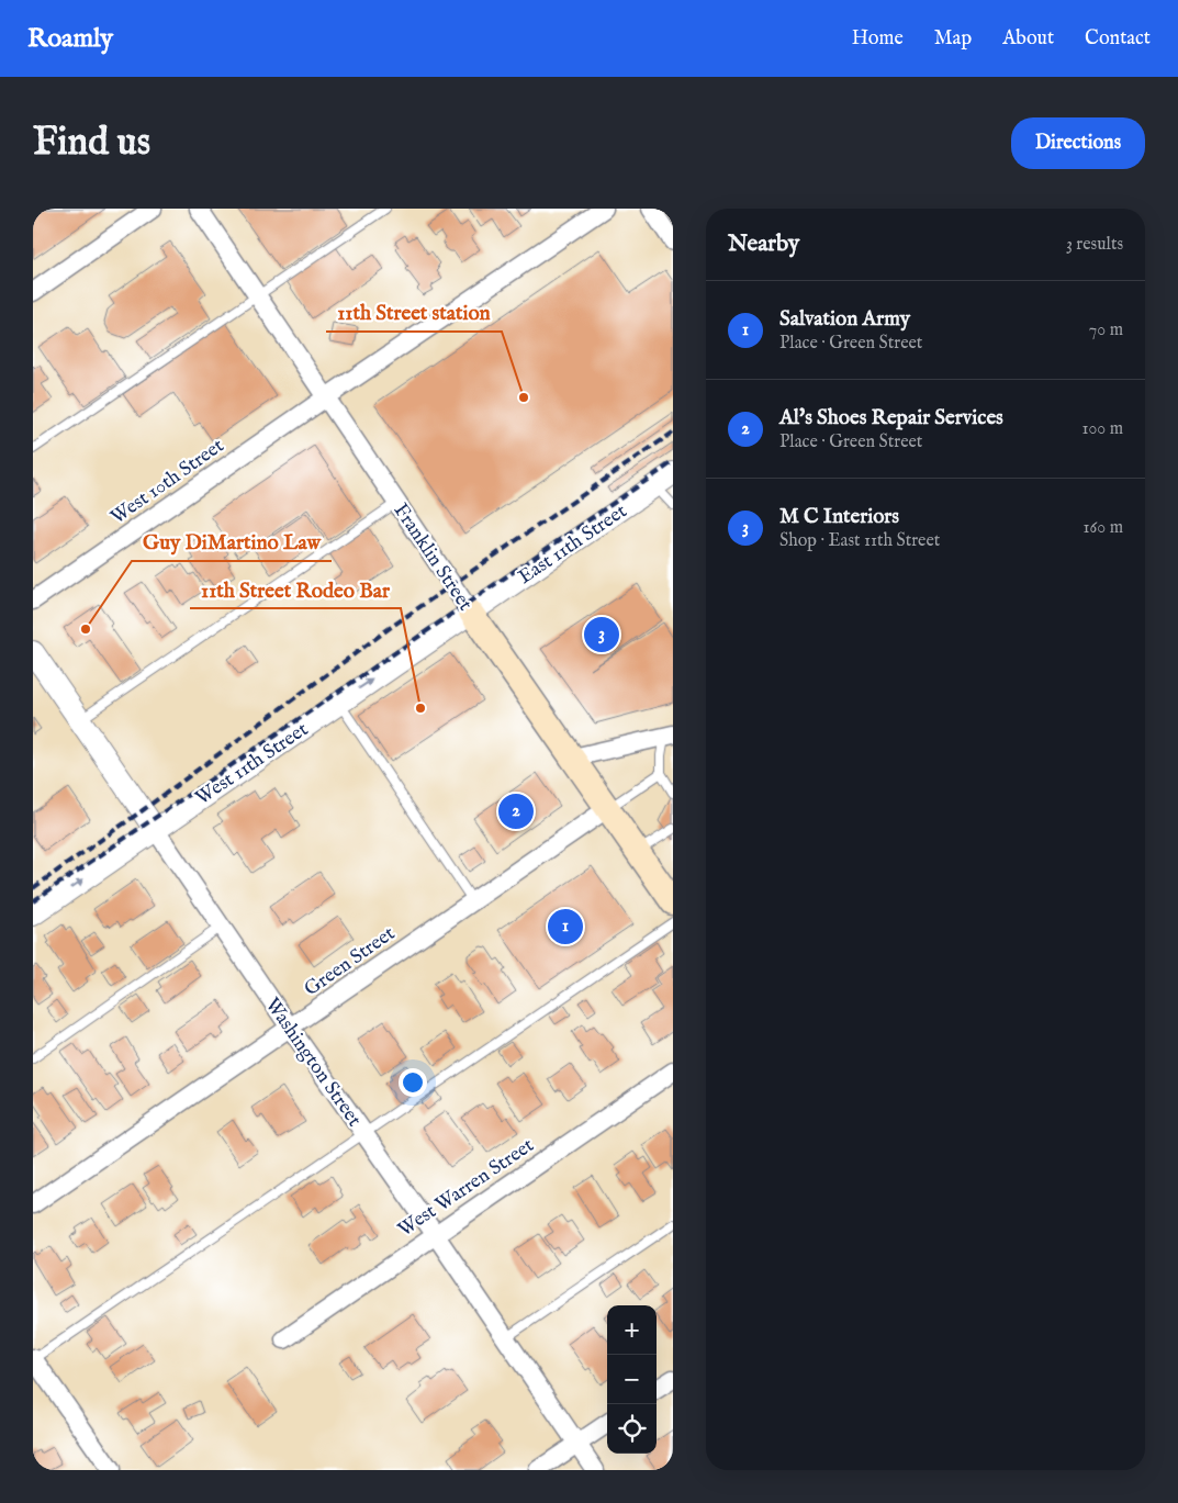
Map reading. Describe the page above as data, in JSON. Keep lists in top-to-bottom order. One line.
{"streets":{"main road":["Franklin Street"],"street":["West 10th Street","East 11th Street","West 11th Street","Green Street","Washington Street","West Warren Street"]},"crossings":[["West 10th Street","Franklin Street"],["East 11th Street","Franklin Street"],["East 11th Street","West 11th Street"],["Franklin Street","West 11th Street"],["Franklin Street","Green Street"],["West 11th Street","Washington Street"],["Green Street","Washington Street"],["Washington Street","West Warren Street"]],"one_way":["West 11th Street"],"places":["11th Street station","Guy DiMartino Law","11th Street Rodeo Bar"],"page":{"header":"Roamly","nav":["Home","Map","About","Contact"],"buttons":"Directions","title":"Find us","heading":["Nearby","3 results"],"list":[{"mark":"1","name":"Salvation Army","note":"Place · Green Street","value":"70 m"},{"mark":"2","name":"Al's Shoes Repair Services","note":"Place · Green Street","value":"100 m"},{"mark":"3","name":"M C Interiors","note":"Shop · East 11th Street","value":"160 m"}],"pins":["3","2","1"],"map_buttons":["+","−"]}}
